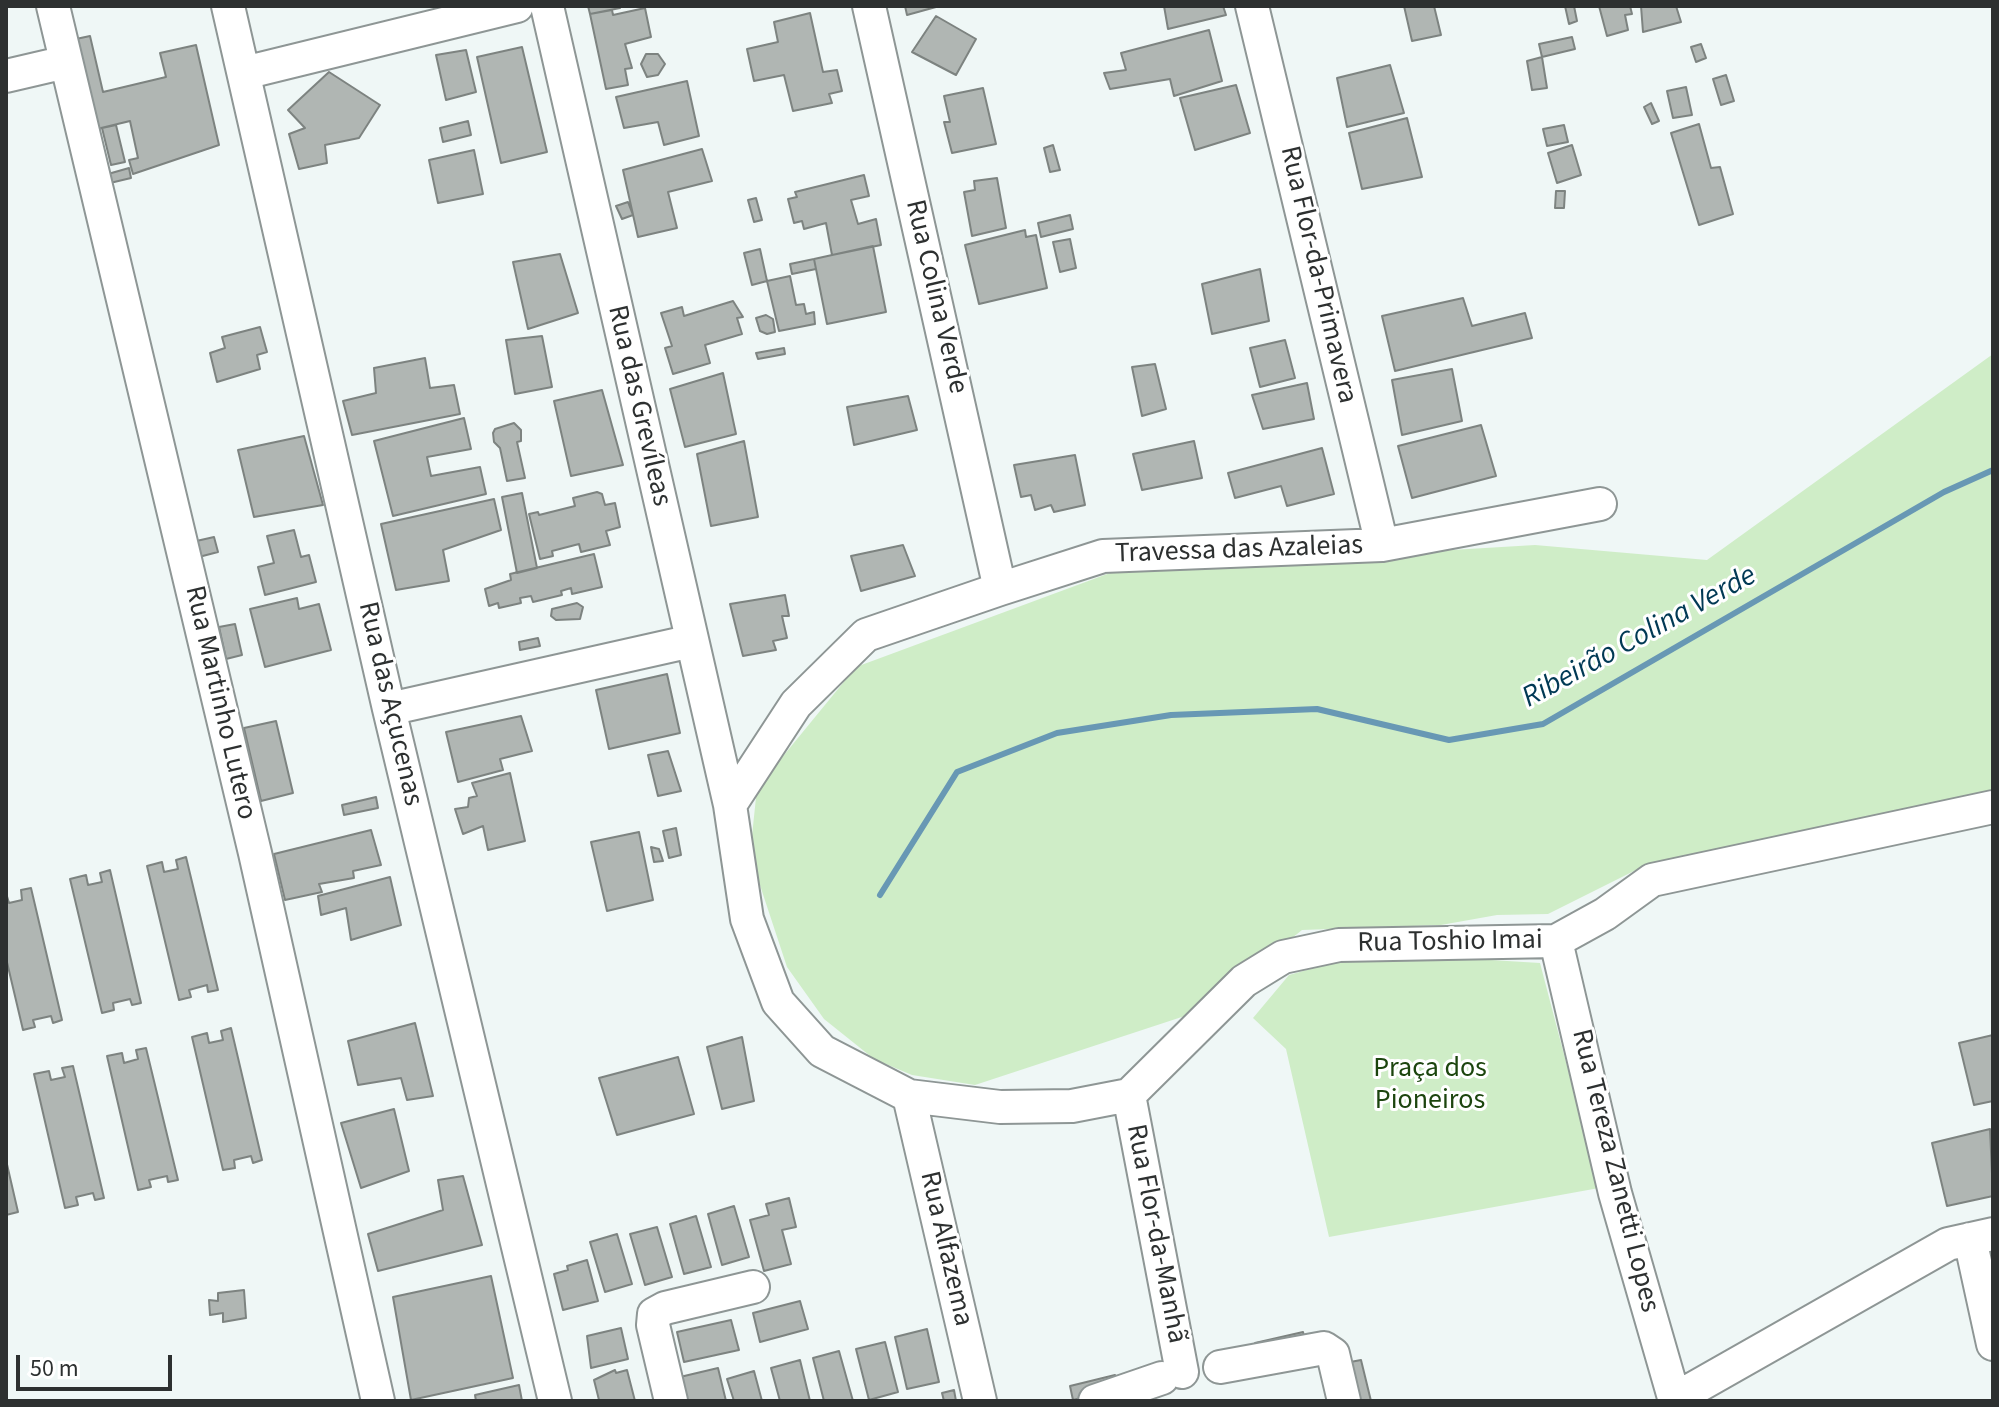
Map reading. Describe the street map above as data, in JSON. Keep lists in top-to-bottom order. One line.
{"streets":{"street":["Rua Flor-da-Primavera","Rua Colina Verde","Rua das Grevíleas","Travessa das Azaleias","Rua Martinho Lutero","Rua das Açucenas","Rua Toshio Imai","Rua Tereza Zanetti Lopes","Rua Flor-da-Manhã","Rua Alfazema"]},"crossings":[["Rua Flor-da-Primavera","Travessa das Azaleias"],["Rua Colina Verde","Travessa das Azaleias"],["Rua das Grevíleas","Travessa das Azaleias"],["Rua das Grevíleas","Rua Alfazema"],["Rua Toshio Imai","Rua Tereza Zanetti Lopes"],["Rua Toshio Imai","Rua Flor-da-Manhã"]],"water":["Ribeirão Colina Verde"],"parks":["Praça dos Pioneiros"],"scale_bar":"50 m"}
